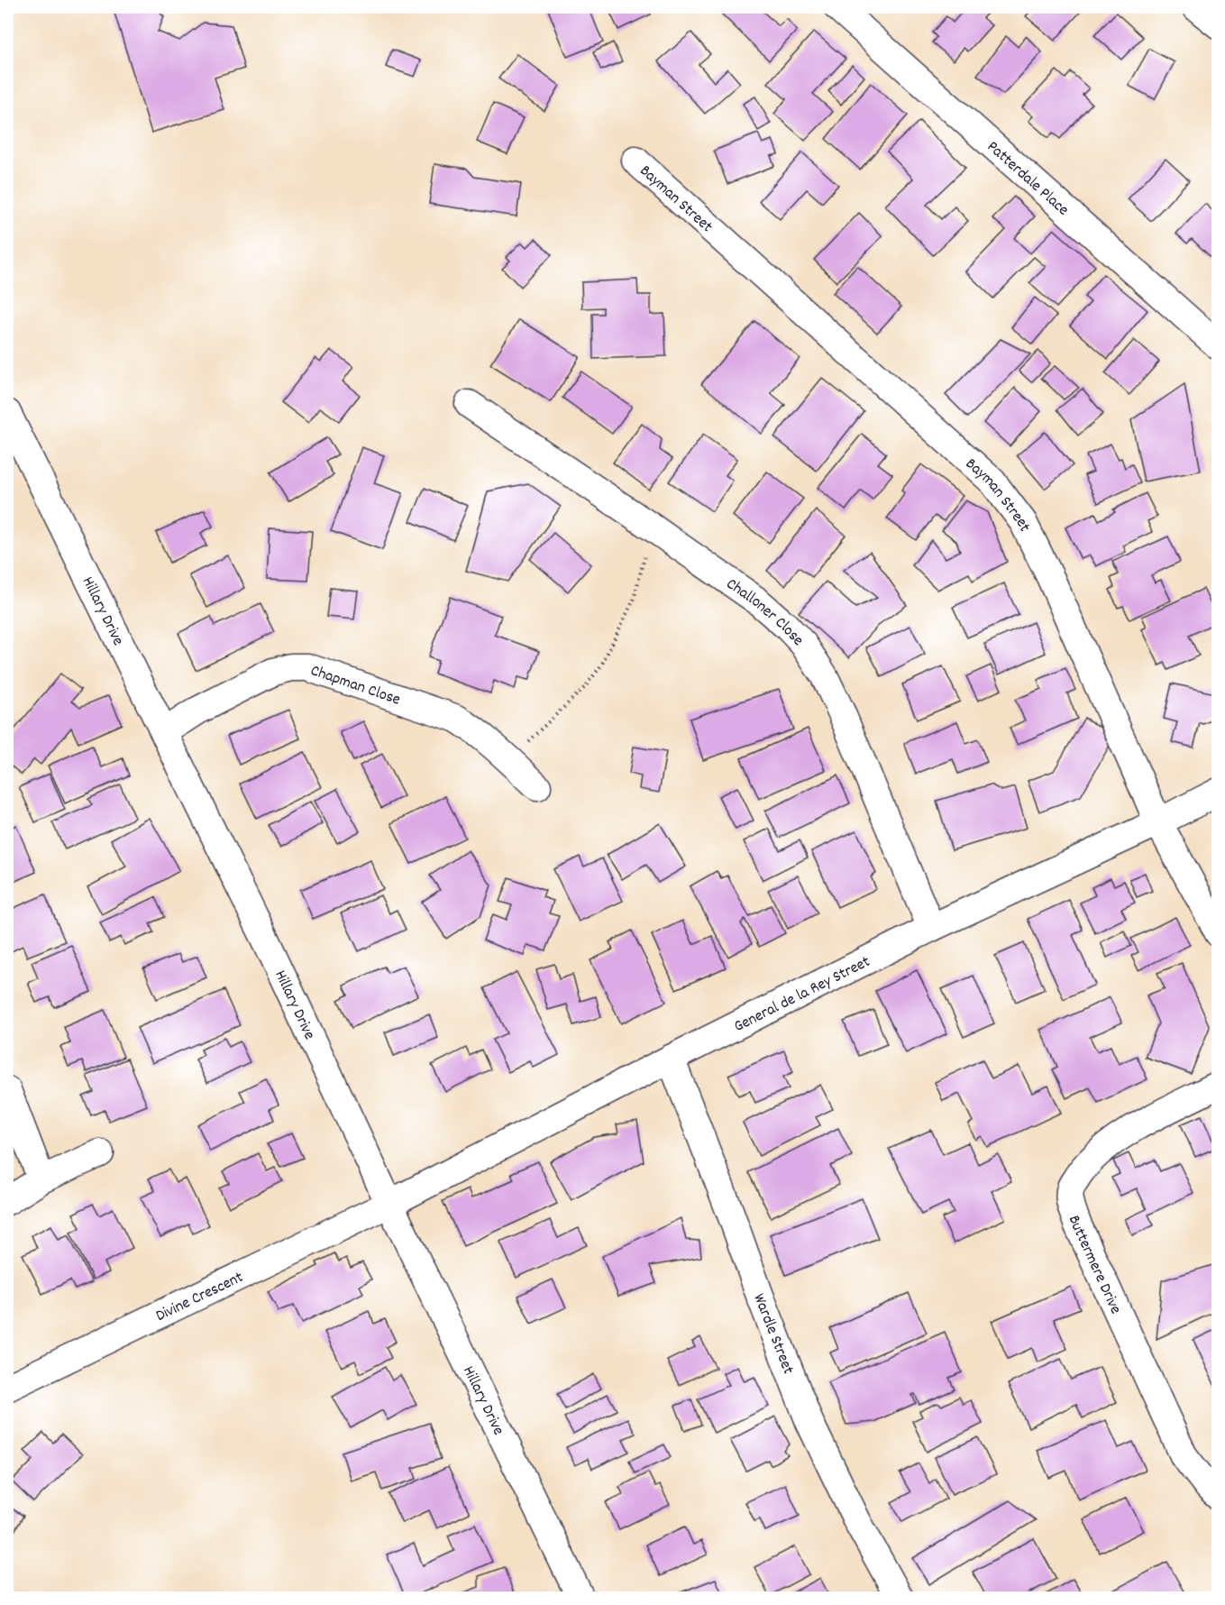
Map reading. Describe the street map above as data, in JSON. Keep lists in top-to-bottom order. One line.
{"streets":{"street":["Patterdale Place","Bayman Street","Hillary Drive","Challoner Close","Chapman Close","General de la Rey Street","Buttermere Drive","Divine Crescent","Wardle Street"]},"crossings":[["Bayman Street","General de la Rey Street"],["Hillary Drive","Chapman Close"],["Hillary Drive","General de la Rey Street"],["Hillary Drive","Divine Crescent"],["Challoner Close","General de la Rey Street"],["General de la Rey Street","Divine Crescent"],["General de la Rey Street","Wardle Street"]]}
